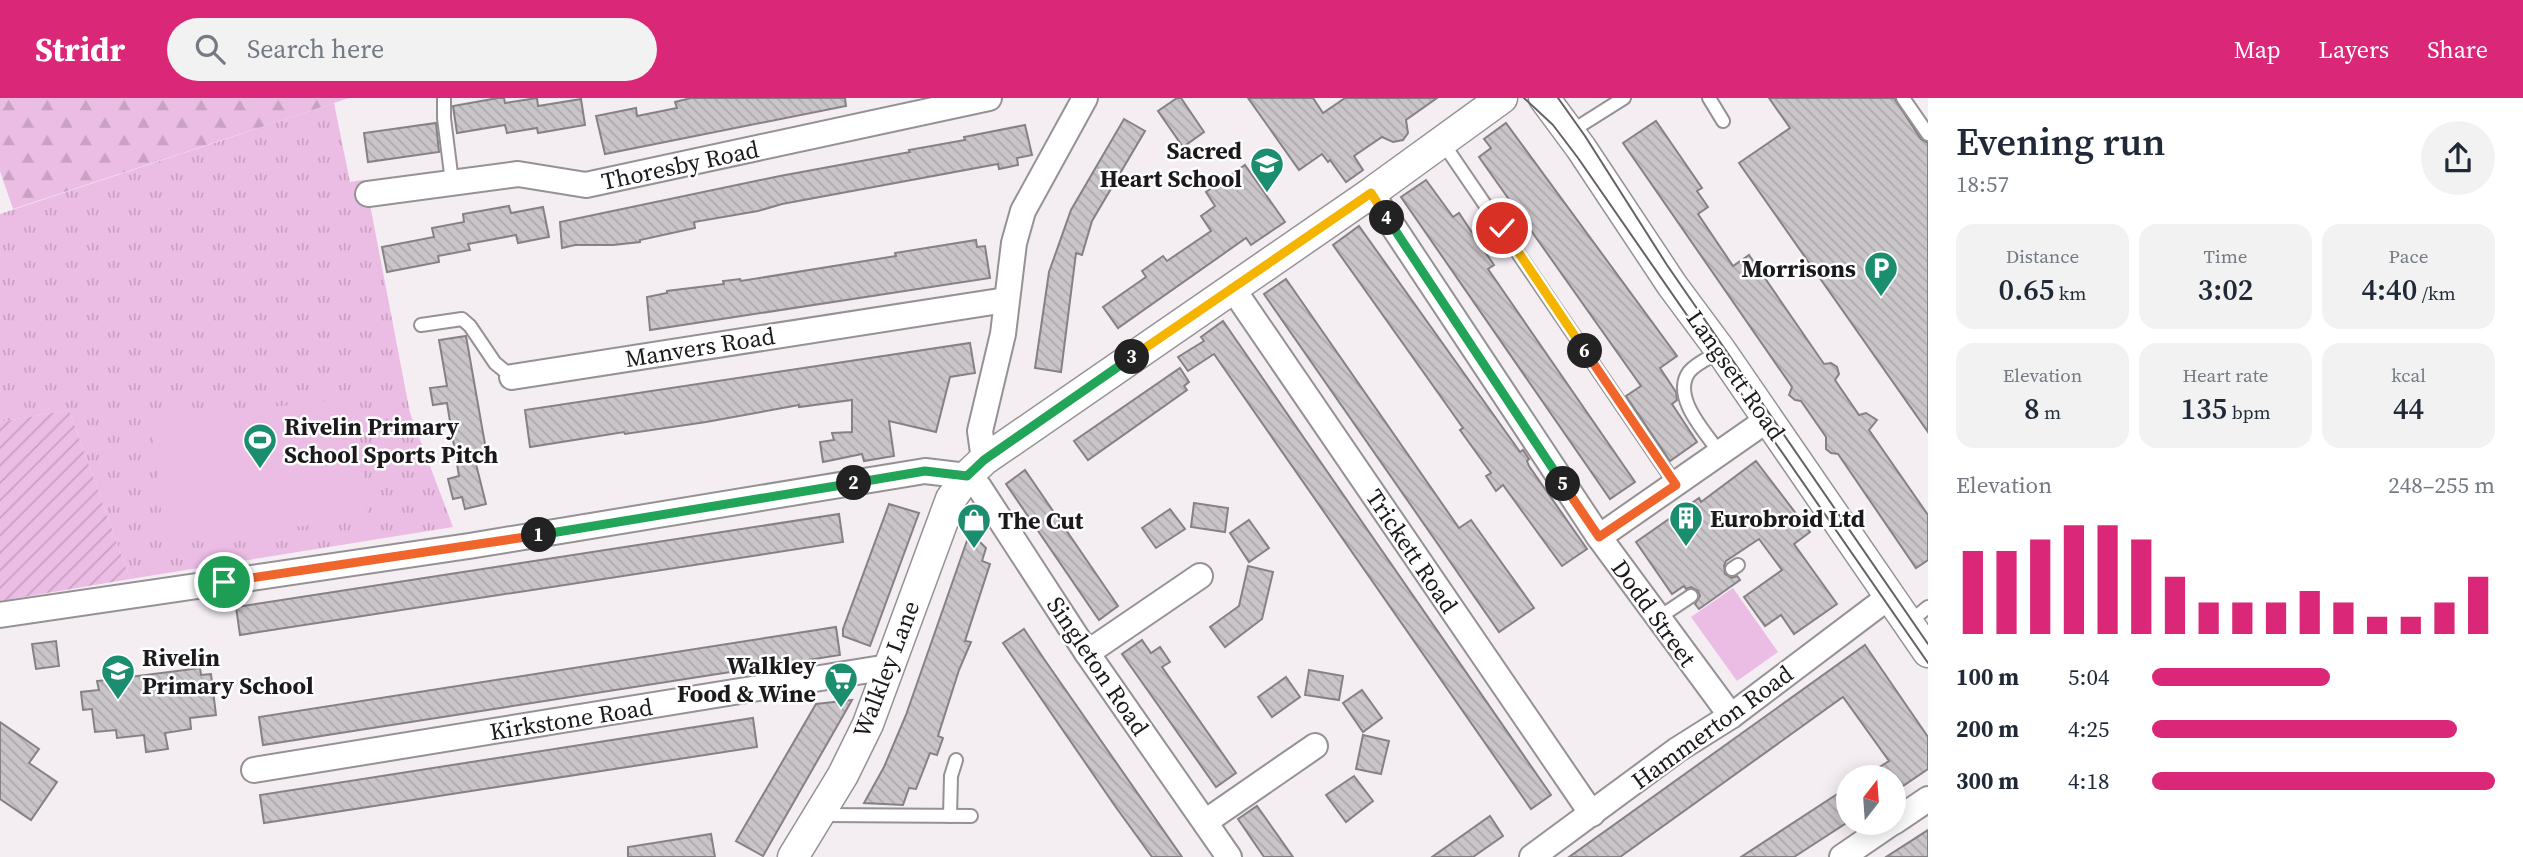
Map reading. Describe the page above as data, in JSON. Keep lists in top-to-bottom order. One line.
{"streets":{"street":["Thoresby Road","Manvers Road","Langsett Road","Trickett Road","Dodd Street","Singleton Road","Walkley Lane","Kirkstone Road","Hammerton Road"]},"crossings":[["Langsett Road","Hammerton Road"],["Trickett Road","Hammerton Road"],["Dodd Street","Hammerton Road"],["Singleton Road","Walkley Lane"],["Walkley Lane","Kirkstone Road"]],"places":{"school or university":["Sacred Heart School","Rivelin Primary School"],"parking":["Morrisons"],"sports":["Rivelin Primary School Sports Pitch"],"building":["Eurobroid Ltd"],"shop":["The Cut"],"supermarket":["Walkley Food & Wine"]},"north":"top","page":{"header":"Stridr","search":"Search here","nav":["Map","Layers","Share"],"heading":["Evening run","18:57"],"pins":["4","6","3","2","5","1"],"stats":[["Distance","0.65 km"],["Time","3:02"],["Pace","4:40 /km"],["Elevation","8 m"],["Heart rate","135 bpm"],["kcal","44"]],"chart":["Elevation","248–255 m"],"list":[{"name":"100 m","note":"5:04"},{"name":"200 m","note":"4:25"},{"name":"300 m","note":"4:18"}]}}
